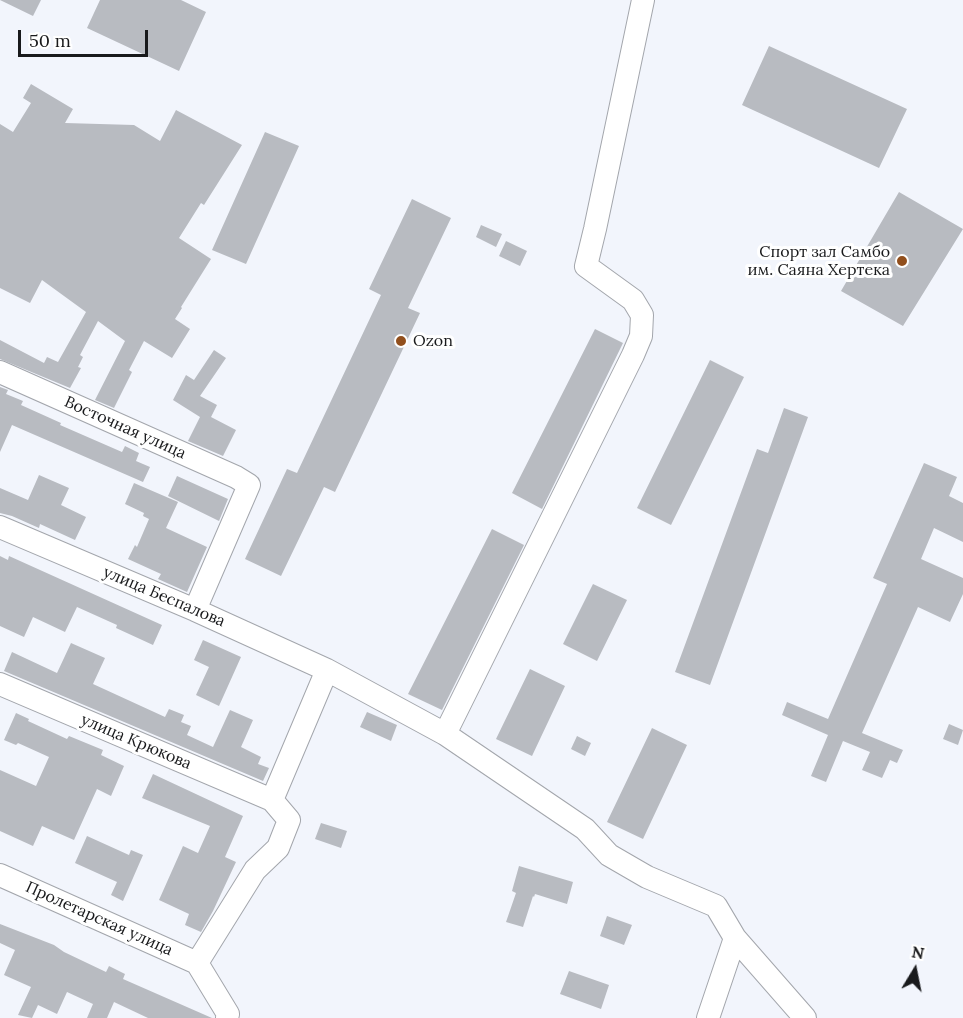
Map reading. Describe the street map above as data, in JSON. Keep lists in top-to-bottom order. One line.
{"streets":{"street":["Восточная улица","улица Беспалова","улица Крюкова","Пролетарская улица"]},"crossings":[["Восточная улица","улица Беспалова"]],"places":["Спорт зал Самбо им. Саяна Хертека","Ozon"],"scale_bar":"50 m","north":"top"}
